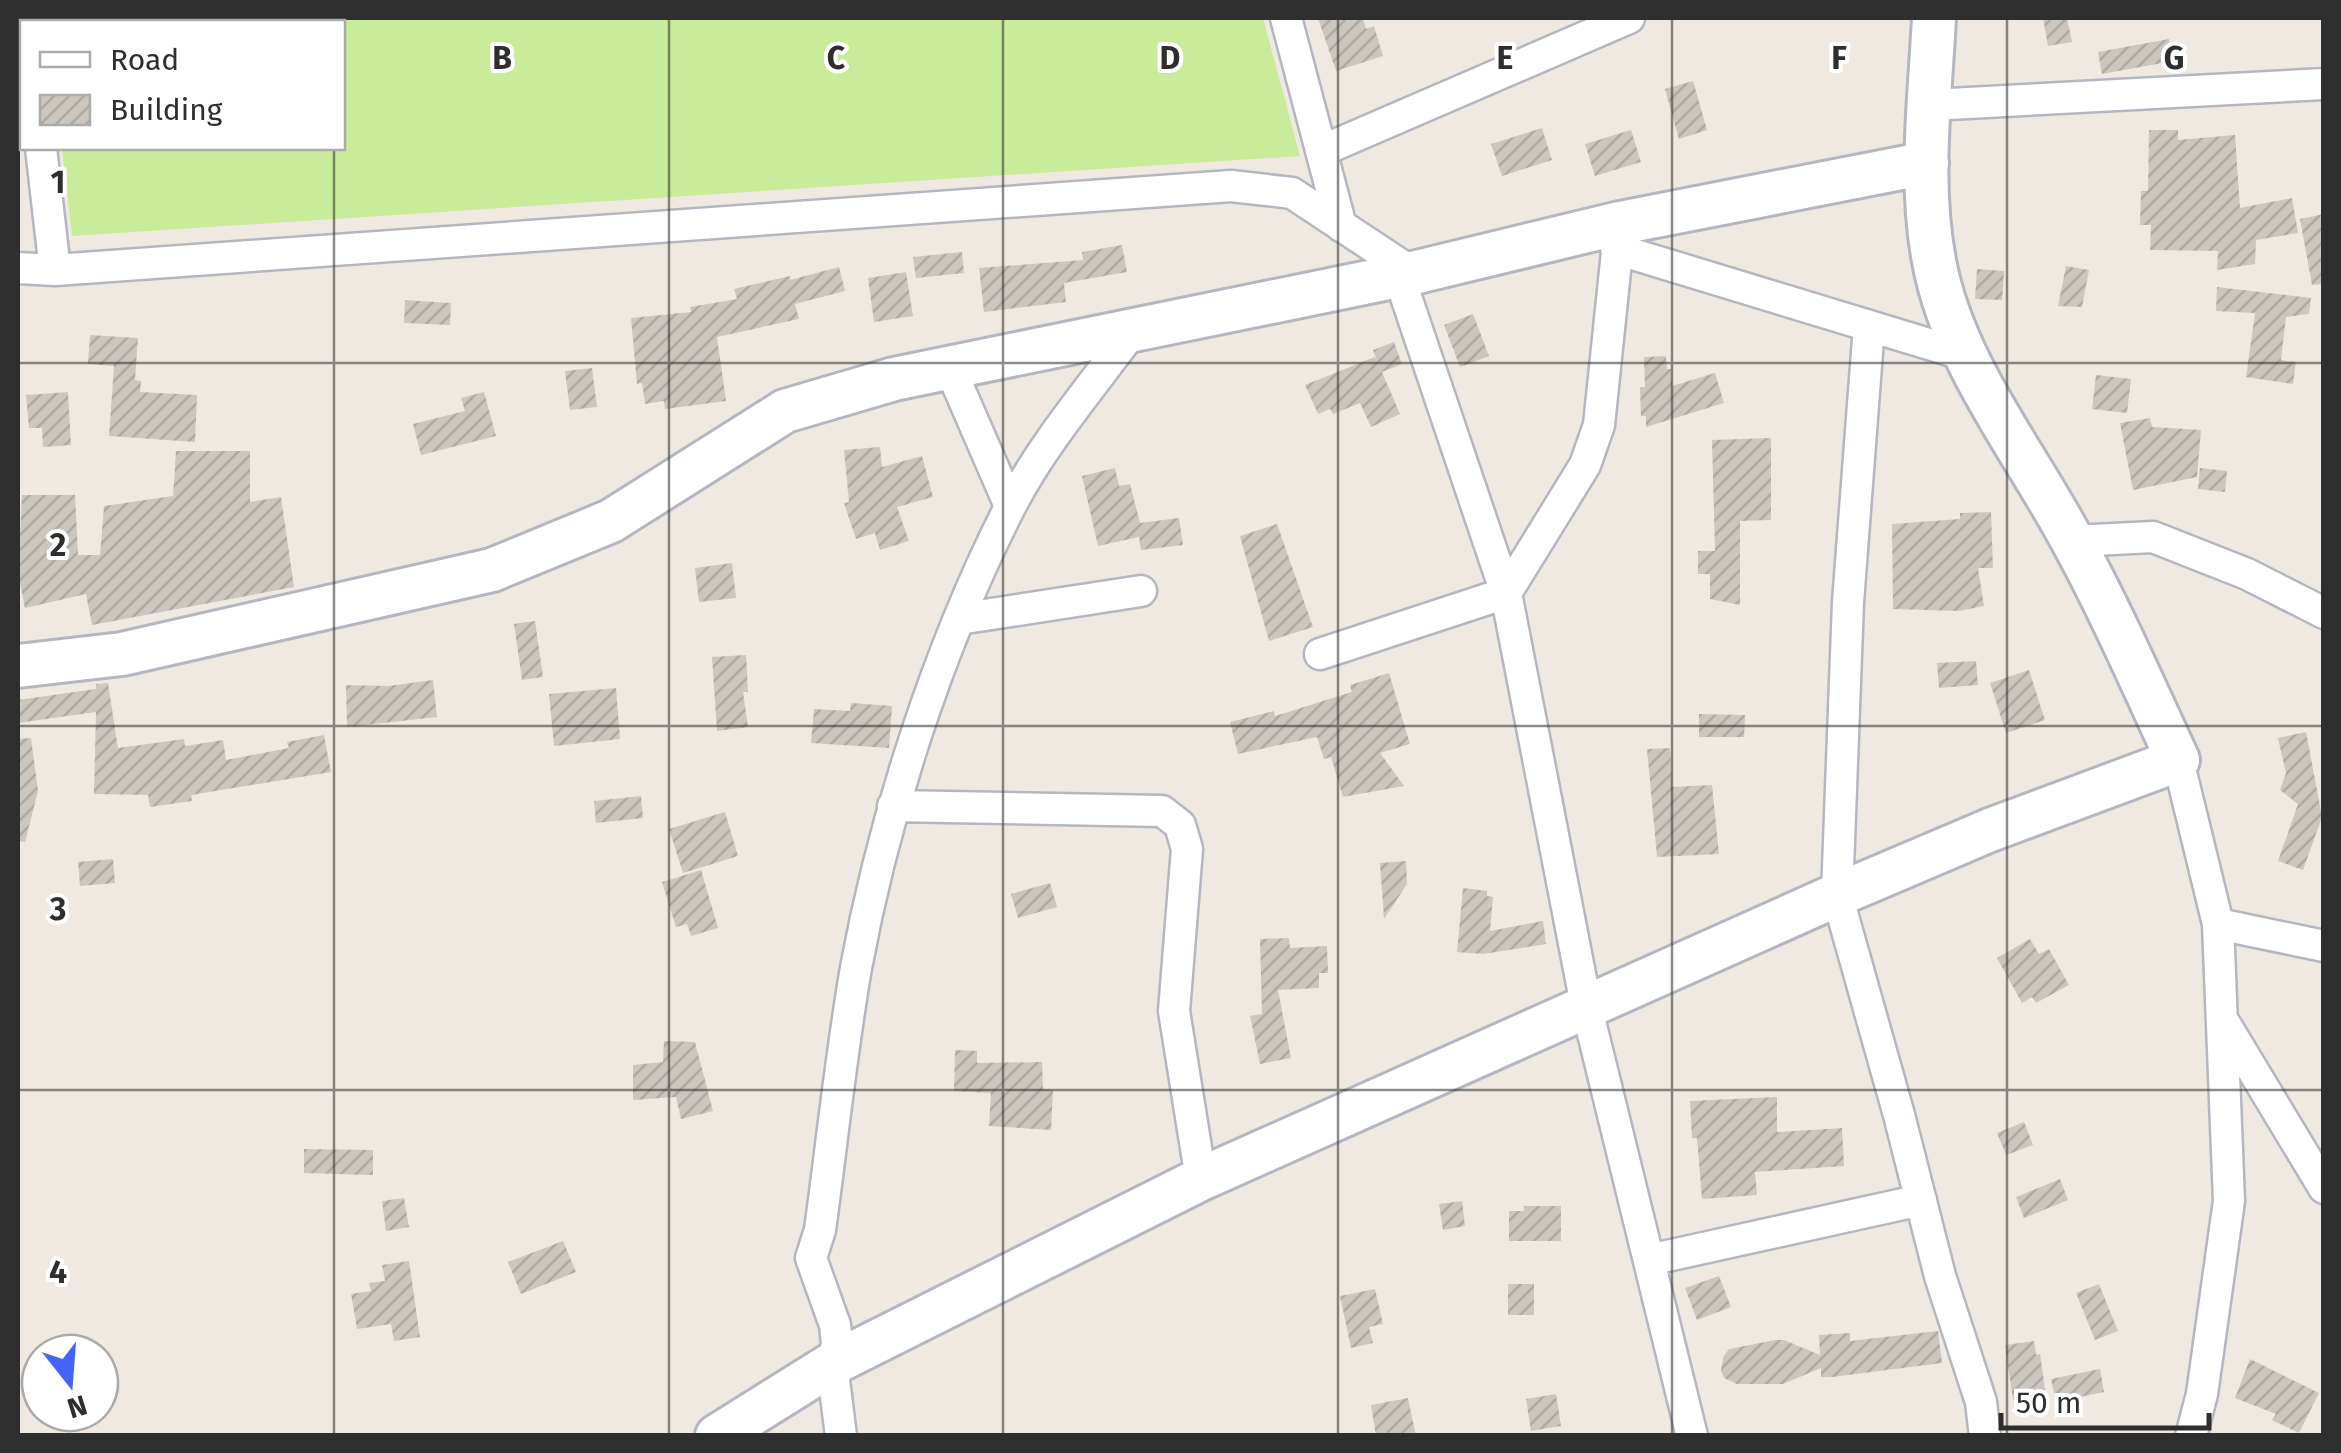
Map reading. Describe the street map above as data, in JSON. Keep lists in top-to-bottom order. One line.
{"legend":["Road","Building"],"scale_bar":"50 m","north":"bottom","grid":{"columns":["B","C","D","E","F","G"],"rows":["1","2","3","4"]}}
